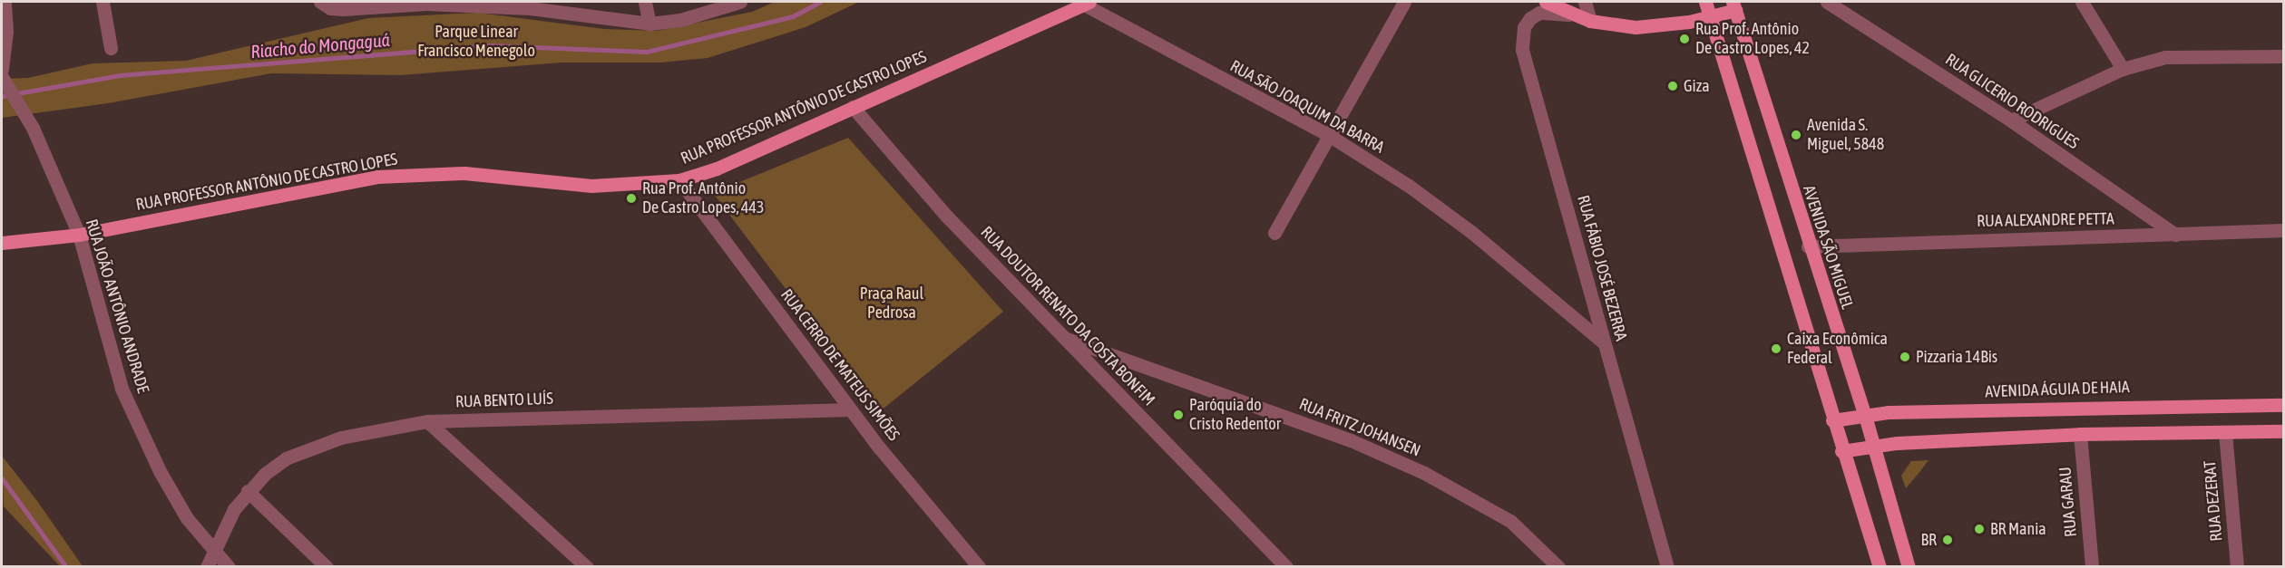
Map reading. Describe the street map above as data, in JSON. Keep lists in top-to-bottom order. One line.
{"streets":{"main road":["RUA PROFESSOR ANTÔNIO DE CASTRO LOPES","AVENIDA SÃO MIGUEL","AVENIDA ÁGUIA DE HAIA"],"street":["RUA GLICERIO RODRIGUES","RUA SÃO JOAQUIM DA BARRA","RUA ALEXANDRE PETTA","RUA FÁBIO JOSÉ BEZERRA","RUA JOÃO ANTÔNIO ANDRADE","RUA DOUTOR RENATO DA COSTA BONFIM","RUA CERRO DE MATEUS SIMÕES","RUA BENTO LUÍS","RUA FRITZ JOHANSEN","RUA DEZERAT","RUA GARAU"]},"crossings":[["RUA GLICERIO RODRIGUES","RUA ALEXANDRE PETTA"],["RUA SÃO JOAQUIM DA BARRA","RUA PROFESSOR ANTÔNIO DE CASTRO LOPES"],["RUA SÃO JOAQUIM DA BARRA","RUA FÁBIO JOSÉ BEZERRA"],["RUA PROFESSOR ANTÔNIO DE CASTRO LOPES","RUA JOÃO ANTÔNIO ANDRADE"],["RUA PROFESSOR ANTÔNIO DE CASTRO LOPES","RUA DOUTOR RENATO DA COSTA BONFIM"],["RUA PROFESSOR ANTÔNIO DE CASTRO LOPES","RUA CERRO DE MATEUS SIMÕES"],["RUA ALEXANDRE PETTA","AVENIDA SÃO MIGUEL"],["AVENIDA SÃO MIGUEL","AVENIDA ÁGUIA DE HAIA"],["RUA JOÃO ANTÔNIO ANDRADE","RUA BENTO LUÍS"],["RUA DOUTOR RENATO DA COSTA BONFIM","RUA FRITZ JOHANSEN"],["RUA CERRO DE MATEUS SIMÕES","RUA BENTO LUÍS"]],"water":["Riacho do Mongaguá"],"parks":["Parque Linear Francisco Menegolo","Praça Raul Pedrosa"],"places":["Rua Prof. Antônio De Castro Lopes, 42","Giza","Avenida S. Miguel, 5848","Rua Prof. Antônio De Castro Lopes, 443","Caixa Econômica Federal","Pizzaria 14Bis","Paróquia do Cristo Redentor","BR Mania","BR"]}
